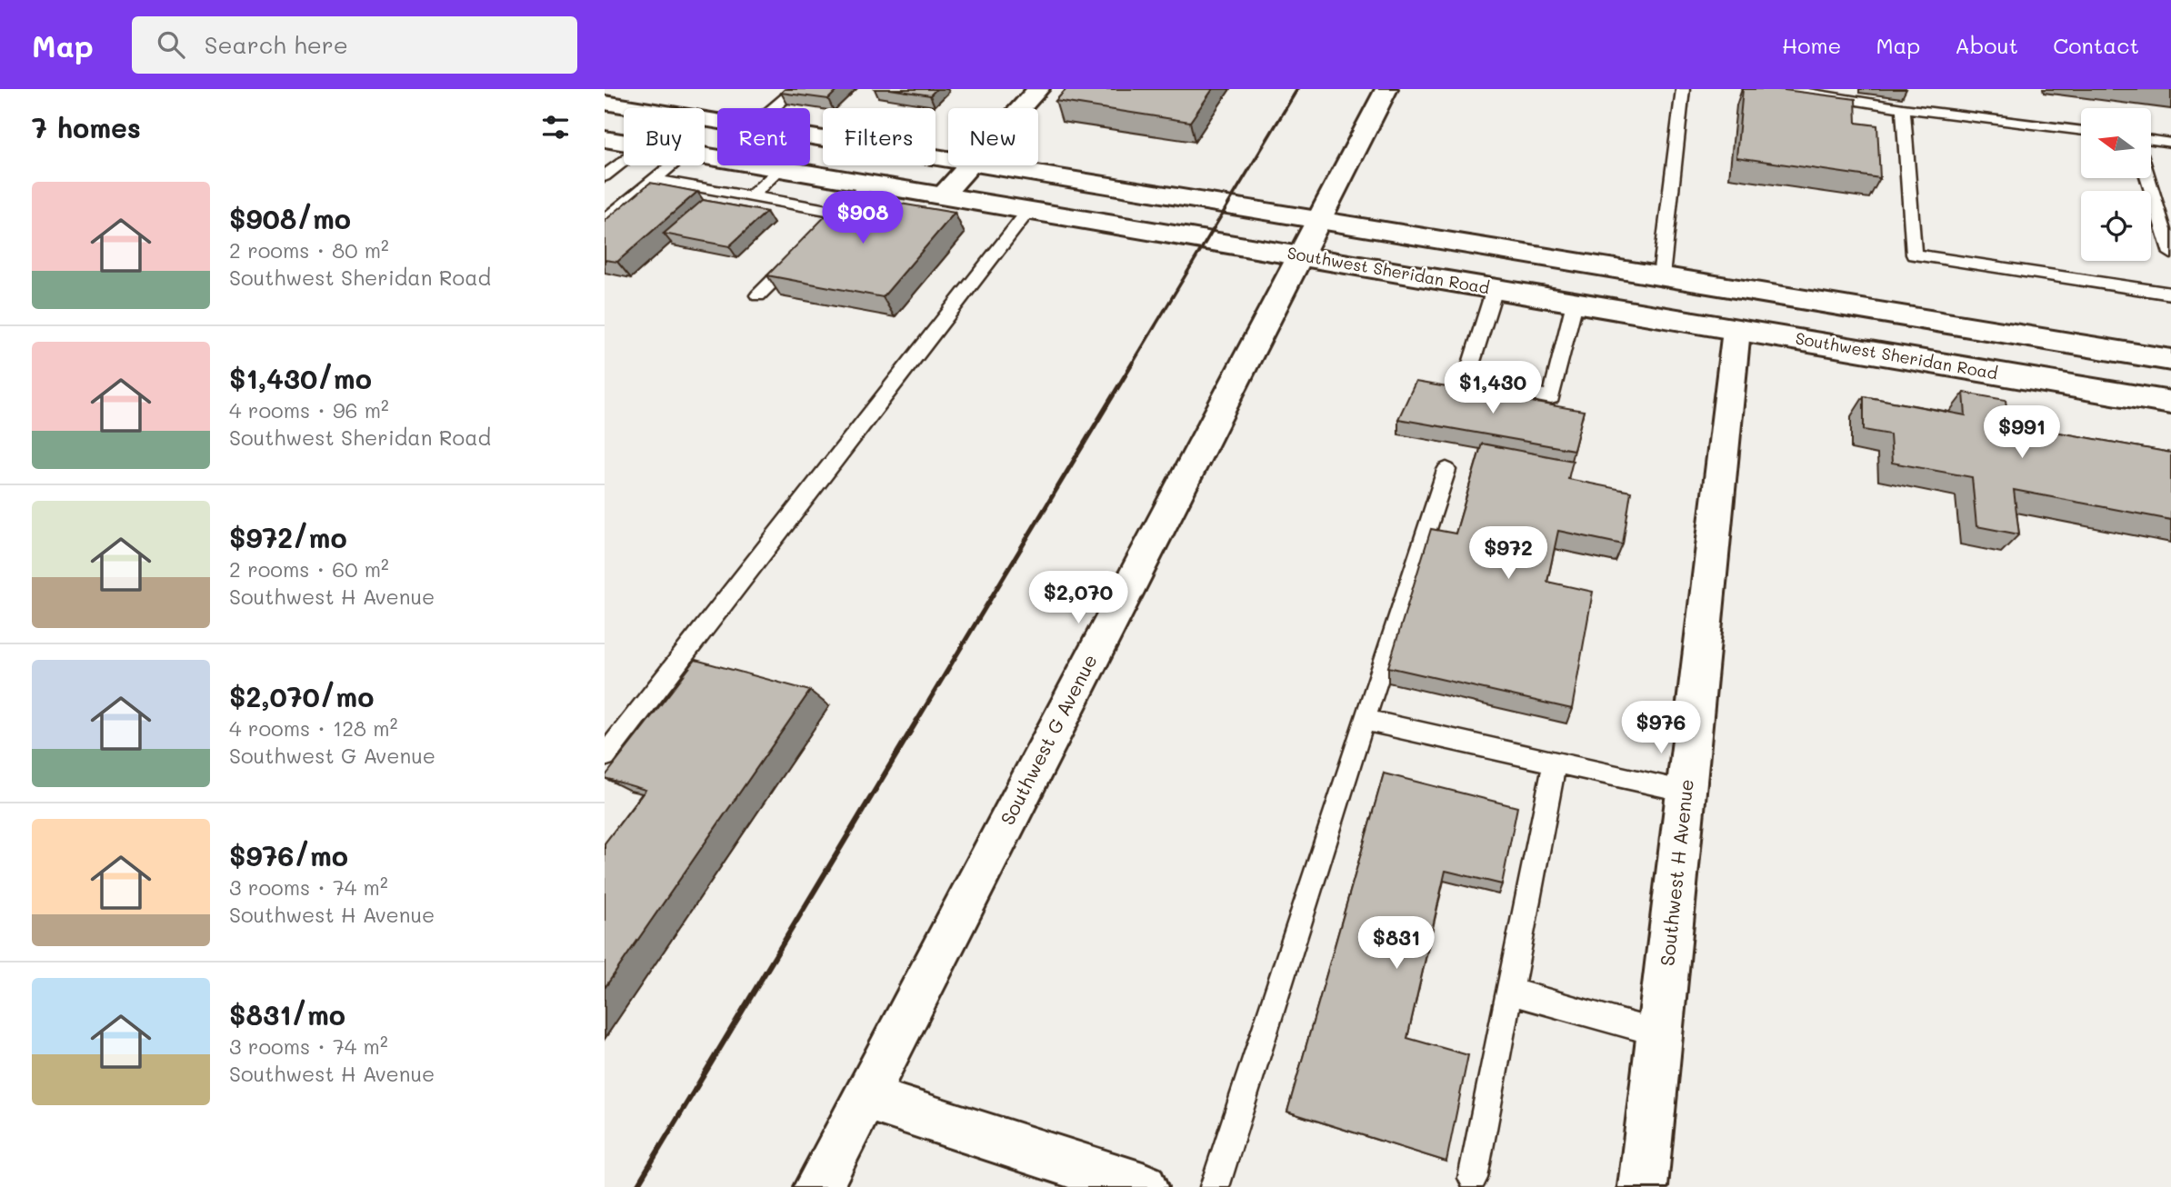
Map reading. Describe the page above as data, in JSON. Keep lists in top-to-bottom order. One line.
{"streets":{"main road":["Southwest Sheridan Road","Southwest G Avenue","Southwest H Avenue"]},"crossings":[["Southwest Sheridan Road","Southwest G Avenue"],["Southwest Sheridan Road","Southwest H Avenue"]],"north":"left","page":{"header":"Map","search":"Search here","nav":["Home","Map","About","Contact"],"heading":"7 homes","chip":["Buy","Rent","Filters","New"],"list":[{"name":"$908/mo","note":"2 rooms · 80 m² · Southwest Sheridan Road"},{"name":"$1,430/mo","note":"4 rooms · 96 m² · Southwest Sheridan Road"},{"name":"$972/mo","note":"2 rooms · 60 m² · Southwest H Avenue"},{"name":"$2,070/mo","note":"4 rooms · 128 m² · Southwest G Avenue"},{"name":"$976/mo","note":"3 rooms · 74 m² · Southwest H Avenue"},{"name":"$831/mo","note":"3 rooms · 74 m² · Southwest H Avenue"}],"price":["$908","$1,430","$991","$972","$2,070","$976","$831"]}}
